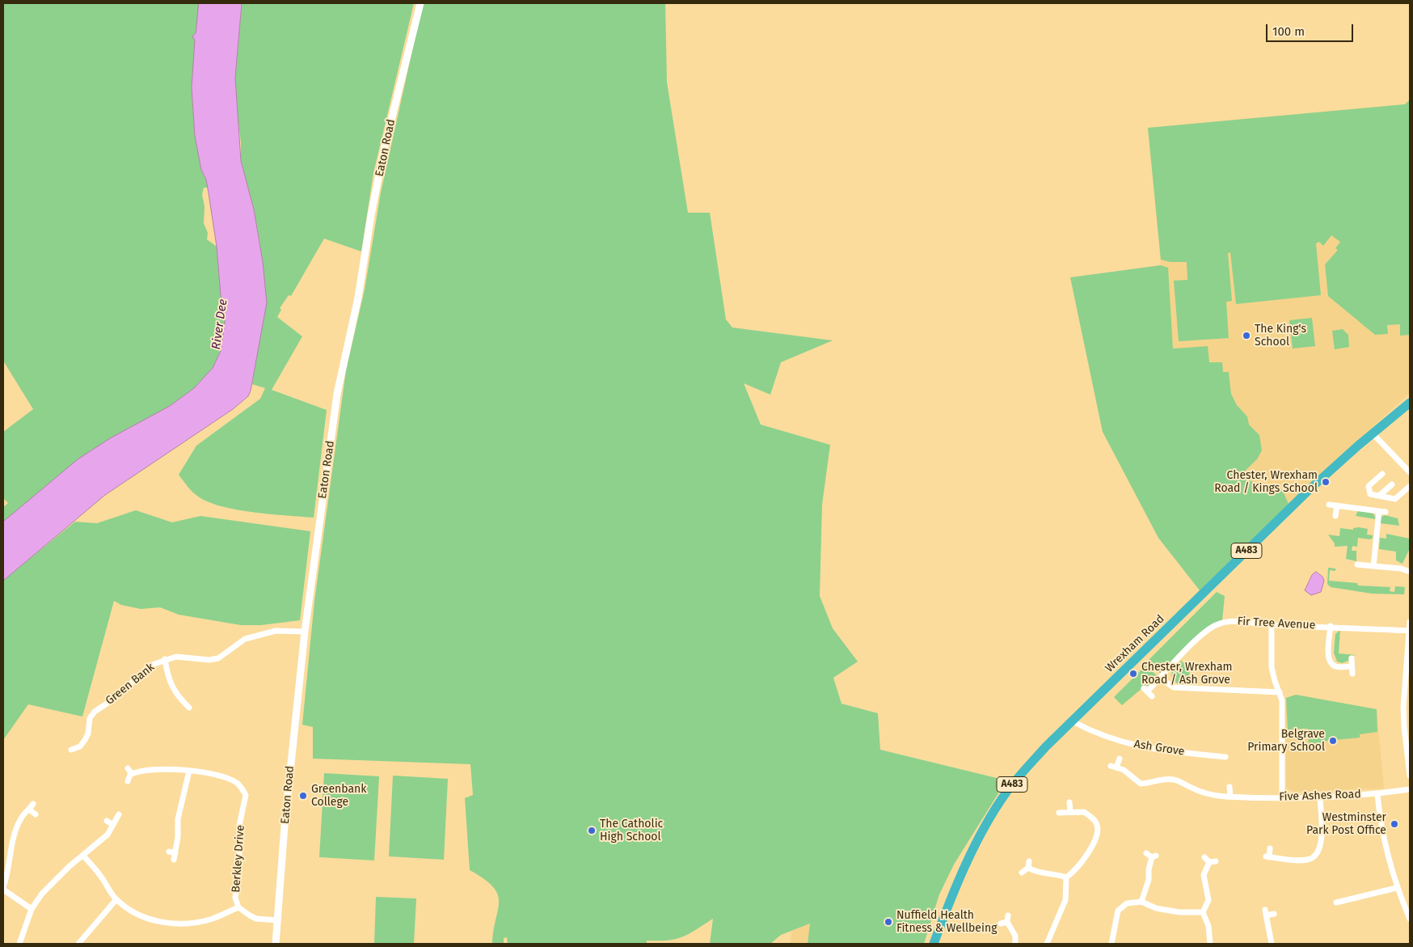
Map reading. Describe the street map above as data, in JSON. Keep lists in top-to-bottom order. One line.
{"streets":{"highway":["A483","Wrexham Road"],"street":["Eaton Road","Fir Tree Avenue","Green Bank","Ash Grove","Five Ashes Road","Berkley Drive"]},"crossings":[["Eaton Road","Green Bank"],["Eaton Road","Berkley Drive"],["Wrexham Road","Ash Grove"]],"water":["River Dee"],"places":["The King's School","Chester, Wrexham Road / Kings School","Chester, Wrexham Road / Ash Grove","Belgrave Primary School","Greenbank College","Westminster Park Post Office","The Catholic High School","Nuffield Health Fitness & Wellbeing"],"scale_bar":"100 m"}
